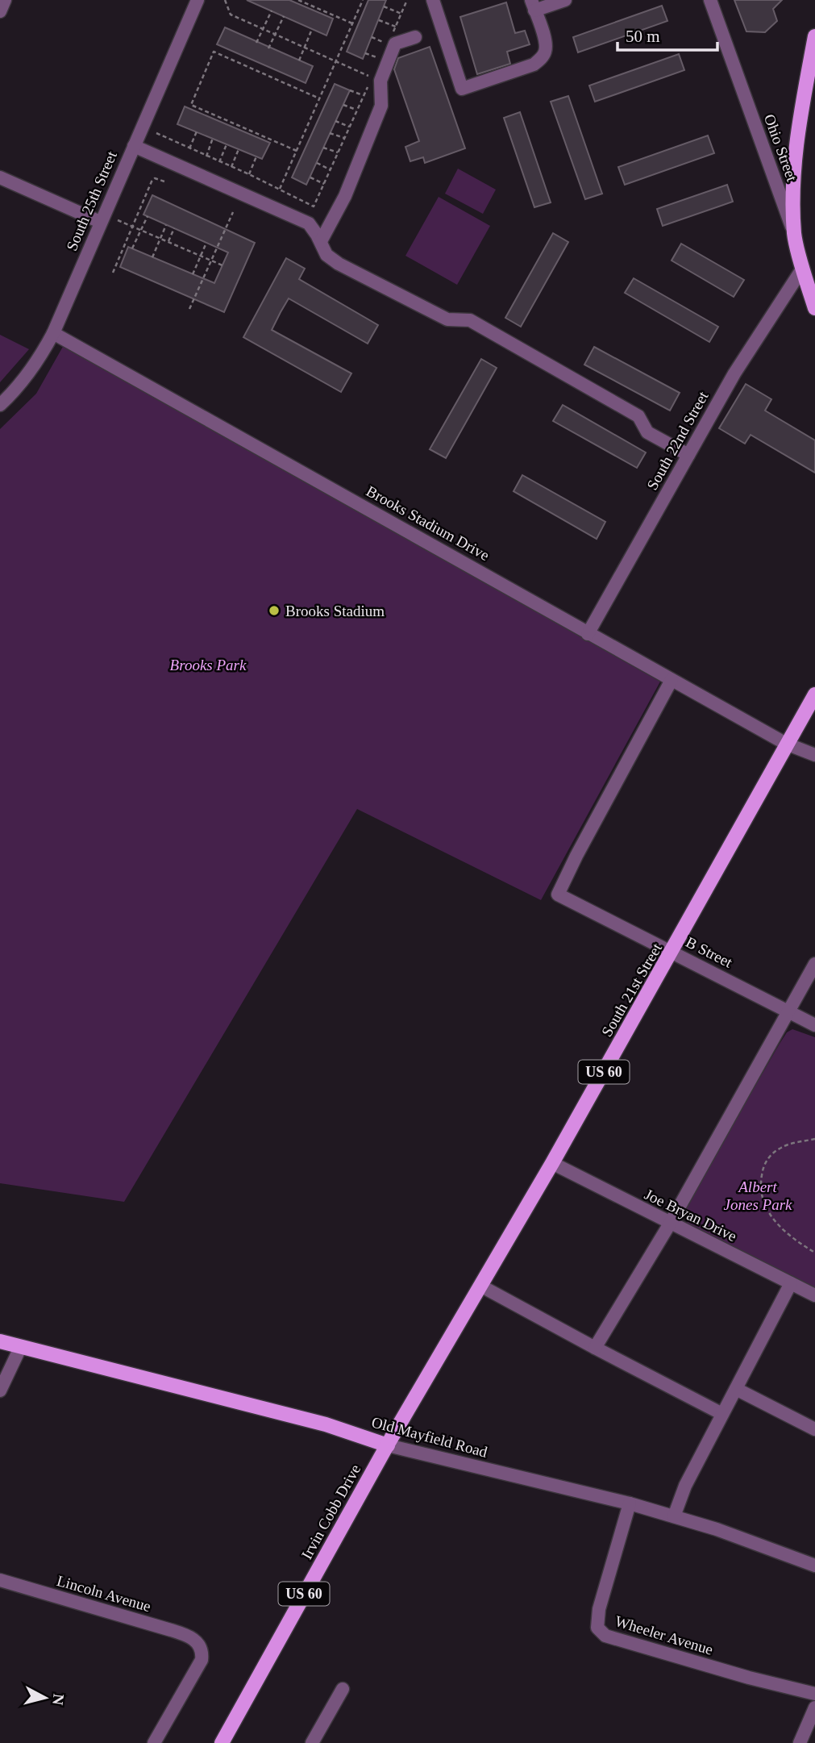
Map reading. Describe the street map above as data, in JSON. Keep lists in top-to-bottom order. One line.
{"streets":{"main road":["Ohio Street","South 21st Street","US 60","Old Mayfield Road","Irvin Cobb Drive"],"street":["South 25th Street","South 22nd Street","Brooks Stadium Drive","B Street","Joe Bryan Drive","Lincoln Avenue","Wheeler Avenue"]},"crossings":[["Ohio Street","South 22nd Street"],["South 25th Street","Brooks Stadium Drive"],["South 22nd Street","Brooks Stadium Drive"],["Brooks Stadium Drive","B Street"],["Brooks Stadium Drive","South 21st Street"],["B Street","South 21st Street"],["South 21st Street","Joe Bryan Drive"],["South 21st Street","Old Mayfield Road"],["South 21st Street","Irvin Cobb Drive"],["Old Mayfield Road","Irvin Cobb Drive"],["Old Mayfield Road","Wheeler Avenue"]],"parks":["Brooks Park","Albert Jones Park"],"places":["Brooks Stadium"],"scale_bar":"50 m","north":"right"}
